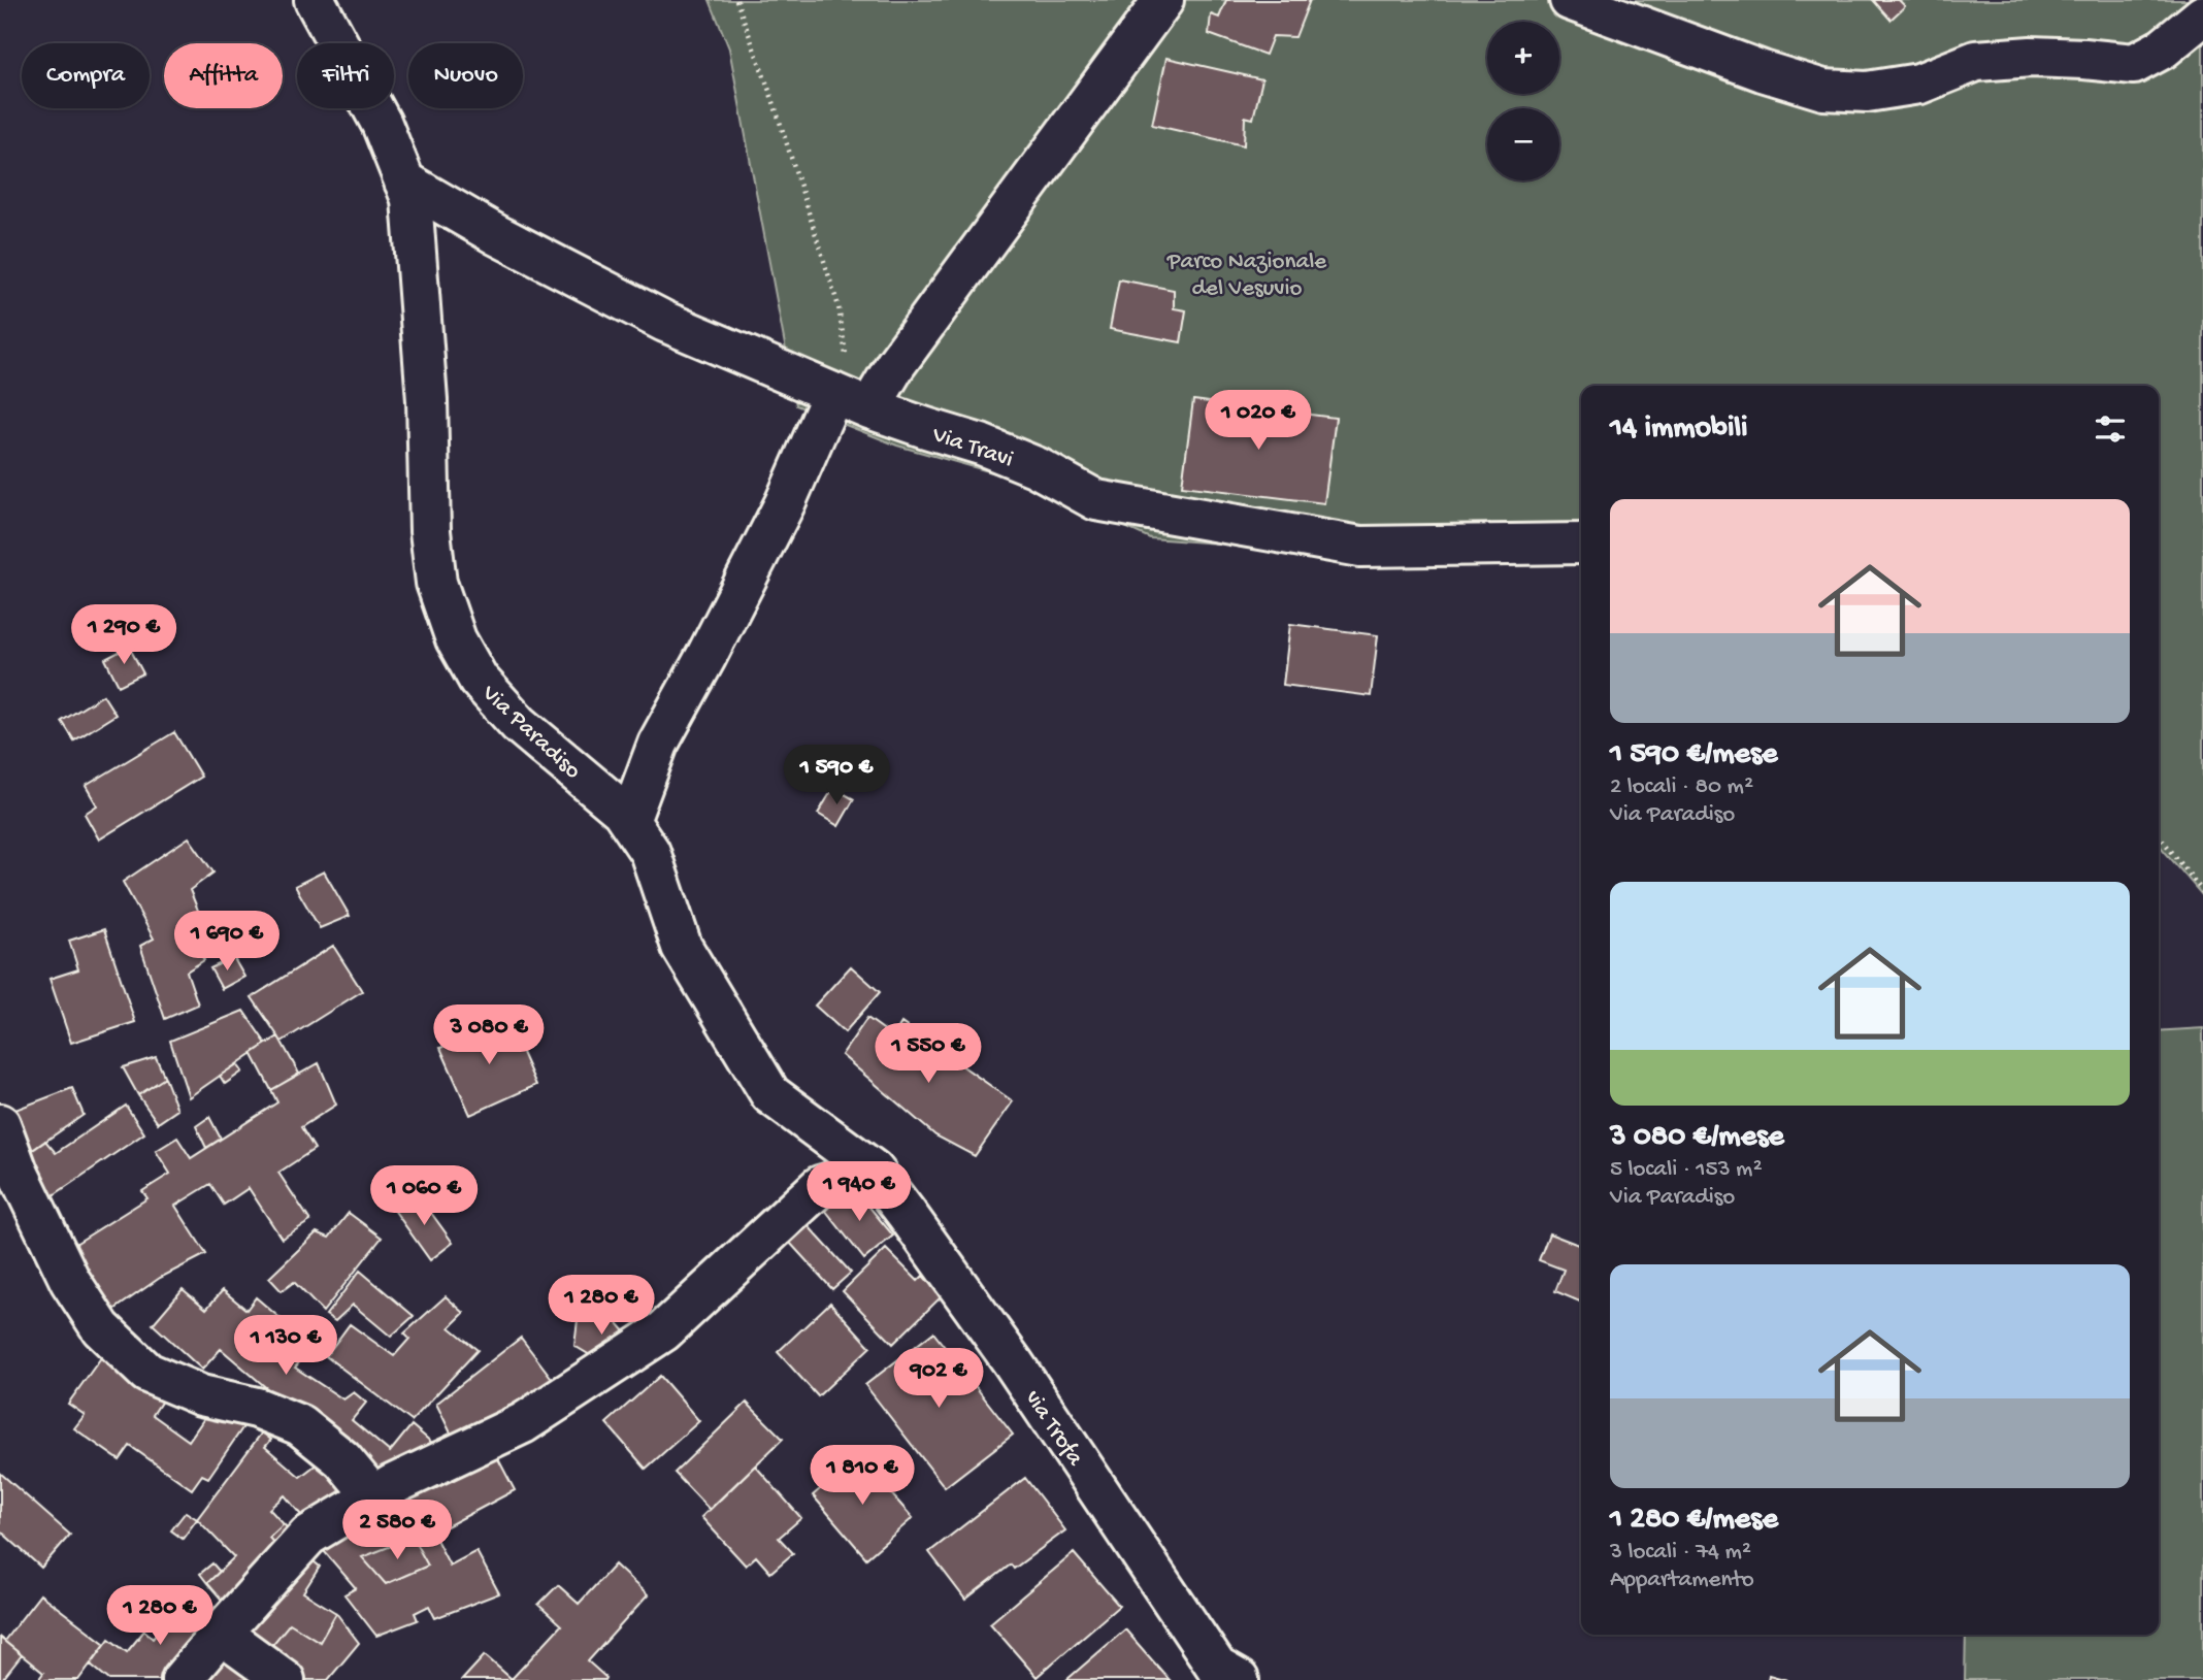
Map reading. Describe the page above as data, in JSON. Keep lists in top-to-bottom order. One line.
{"streets":{"street":["Via Travi","Via Paradiso","via Trofa"]},"crossings":[["Via Travi","Via Paradiso"],["Via Paradiso","via Trofa"]],"parks":["Parco Nazionale del Vesuvio"],"page":{"map_buttons":["+","−"],"chip":["Compra","Affitta","Filtri","Nuovo"],"heading":"14 immobili","price":["1 020 €","1 290 €","1 590 €","1 690 €","3 080 €","1 550 €","1 940 €","1 060 €","1 280 €","1 130 €","902 €","1 810 €","2 580 €","1 280 €"],"list":[{"name":"1 590 €/mese","note":"2 locali · 80 m² · Via Paradiso"},{"name":"3 080 €/mese","note":"5 locali · 153 m² · Via Paradiso"},{"name":"1 280 €/mese","note":"3 locali · 74 m² · Appartamento"}]}}
